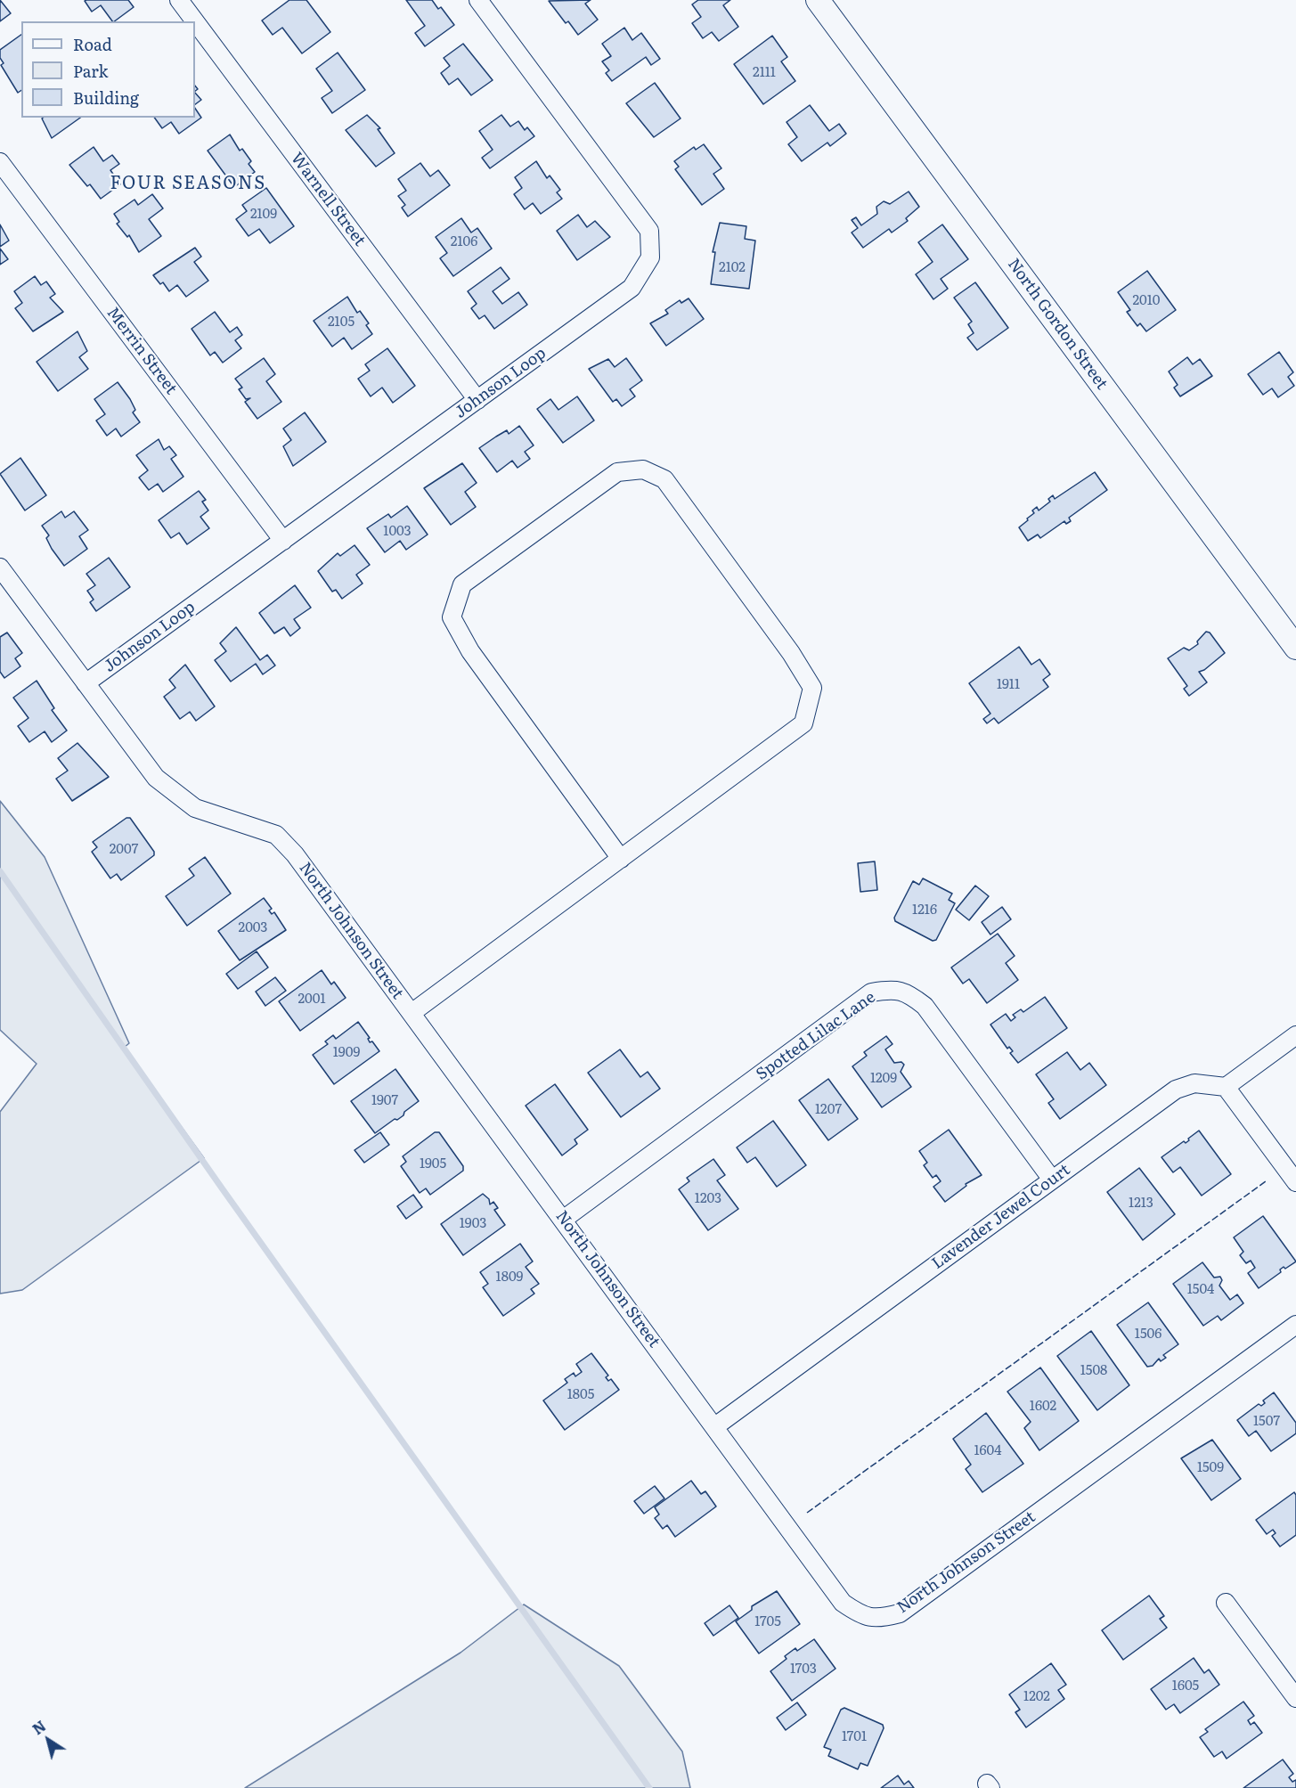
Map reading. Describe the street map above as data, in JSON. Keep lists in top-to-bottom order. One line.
{"streets":{"street":["Warnell Street","North Gordon Street","Merrin Street","Johnson Loop","North Johnson Street","Spotted Lilac Lane","Lavender Jewel Court"]},"crossings":[["Warnell Street","Johnson Loop"],["Merrin Street","Johnson Loop"],["Johnson Loop","North Johnson Street"],["North Johnson Street","Spotted Lilac Lane"],["North Johnson Street","Lavender Jewel Court"],["Spotted Lilac Lane","Lavender Jewel Court"]],"districts":["FOUR SEASONS"],"house_numbers":["2111","2109","2106","2102","2010","2105","1003","1911","2007","1216","2003","2001","1909","1209","1907","1207","1905","1203","1213","1903","1809","1504","1506","1508","1805","1602","1507","1604","1509","1705","1703","1605","1202","1701"],"legend":["Road","Park","Building"],"north":"top left"}
